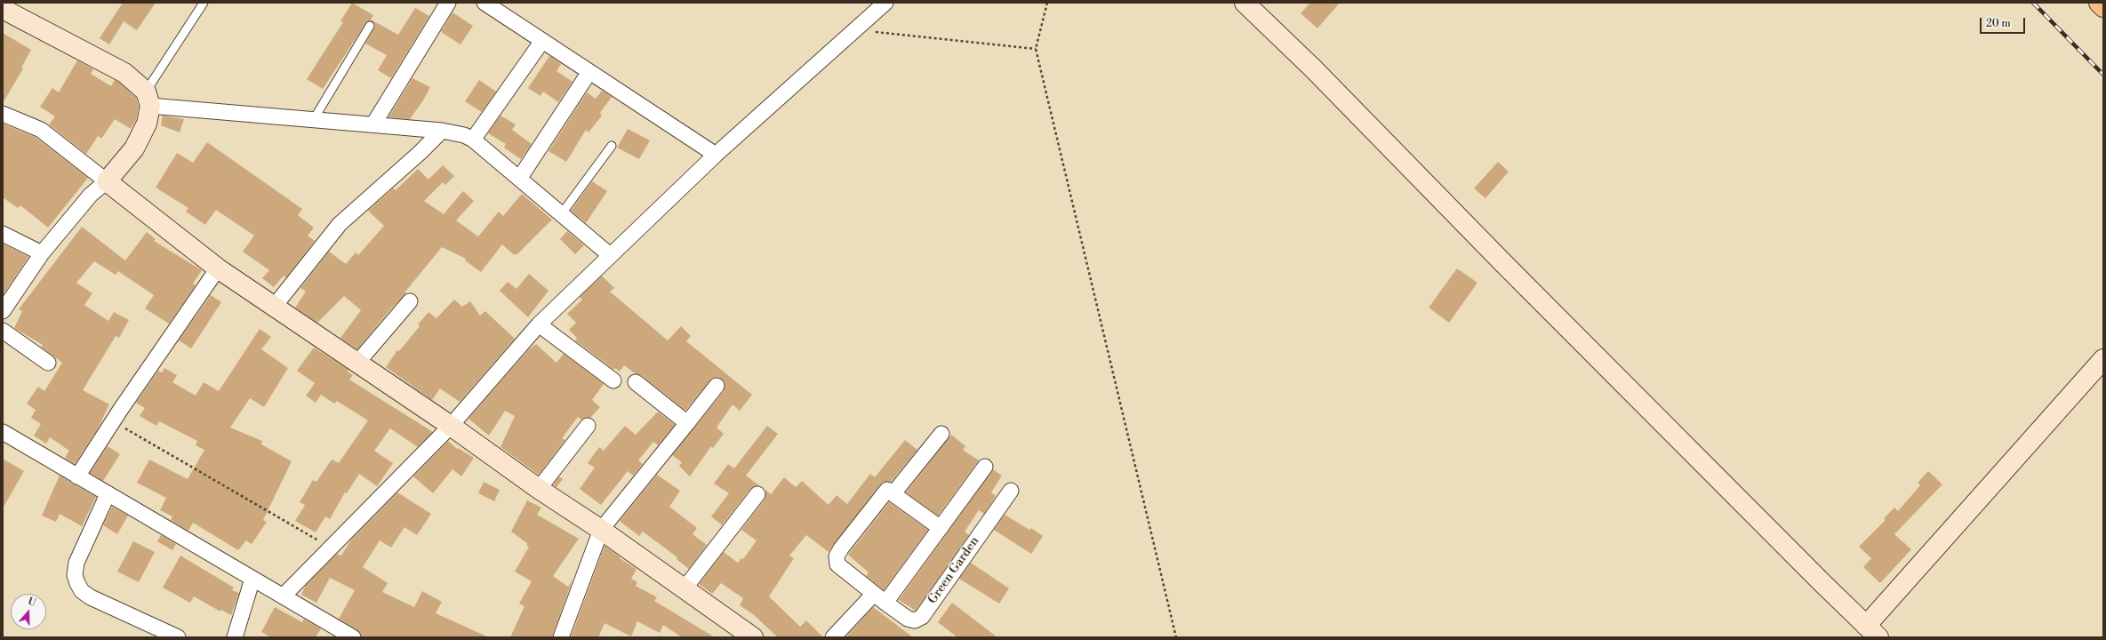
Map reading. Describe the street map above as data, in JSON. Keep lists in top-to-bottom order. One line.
{"streets":{"street":["Green Garden"]},"scale_bar":"20 m","north":"top"}
